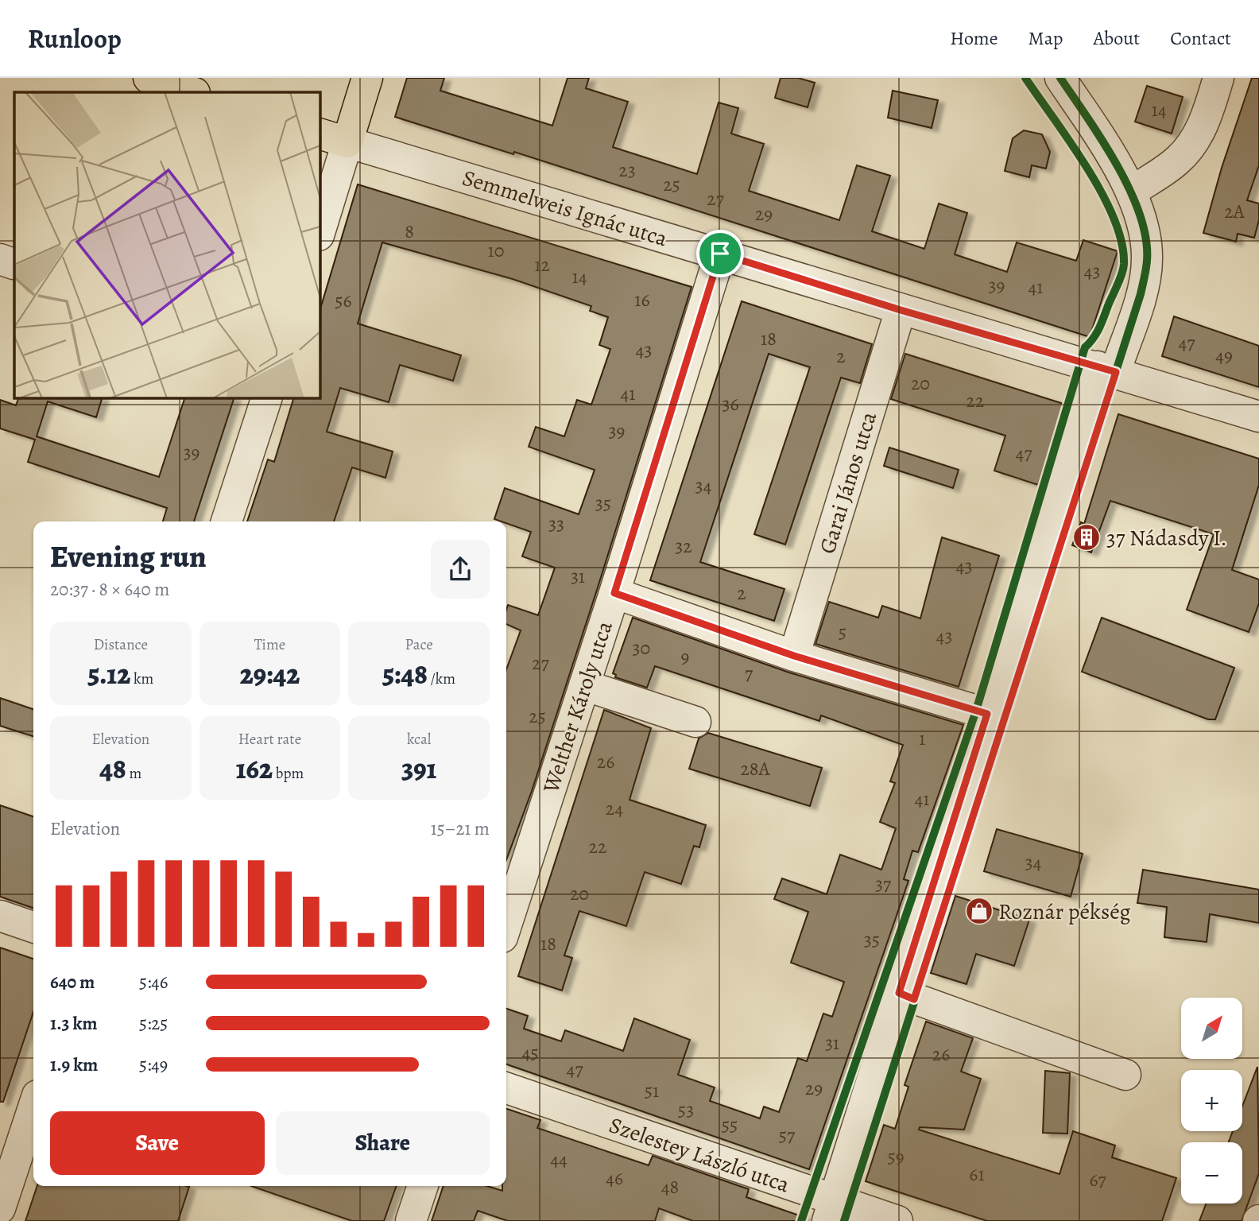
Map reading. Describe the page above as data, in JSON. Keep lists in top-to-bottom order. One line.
{"streets":{"main road":["Semmelweis Ignác utca"],"street":["Garai János utca","Welther Károly utca","Szelestey László utca"]},"crossings":[["Semmelweis Ignác utca","Garai János utca"],["Semmelweis Ignác utca","Welther Károly utca"]],"places":{"building":["37 Nádasdy I."],"shop":["Roznár pékség"]},"house_numbers":["14","23","25","27","2A","29","8","10","12","43","14","39","41","16","56","18","47","43","49","2","20","41","22","36","39","39","47","34","35","33","32","43","31","2","5","43","30","9","27","7","25","1","26","28A","41","24","22","34","37","20","35","18","31","45","26","47","29","51","53","55","57","59","44","61","46","67","48"],"north":"top right","page":{"header":"Runloop","nav":["Home","Map","About","Contact"],"heading":["Evening run","20:37 · 8 × 640 m"],"stats":[["Distance","5.12 km"],["Time","29:42"],["Pace","5:48 /km"],["Elevation","48 m"],["Heart rate","162 bpm"],["kcal","391"]],"chart":["Elevation","15–21 m"],"list":[{"name":"640 m","note":"5:46"},{"name":"1.3 km","note":"5:25"},{"name":"1.9 km","note":"5:49"}],"map_buttons":["+","−"],"buttons":["Save","Share"]}}
